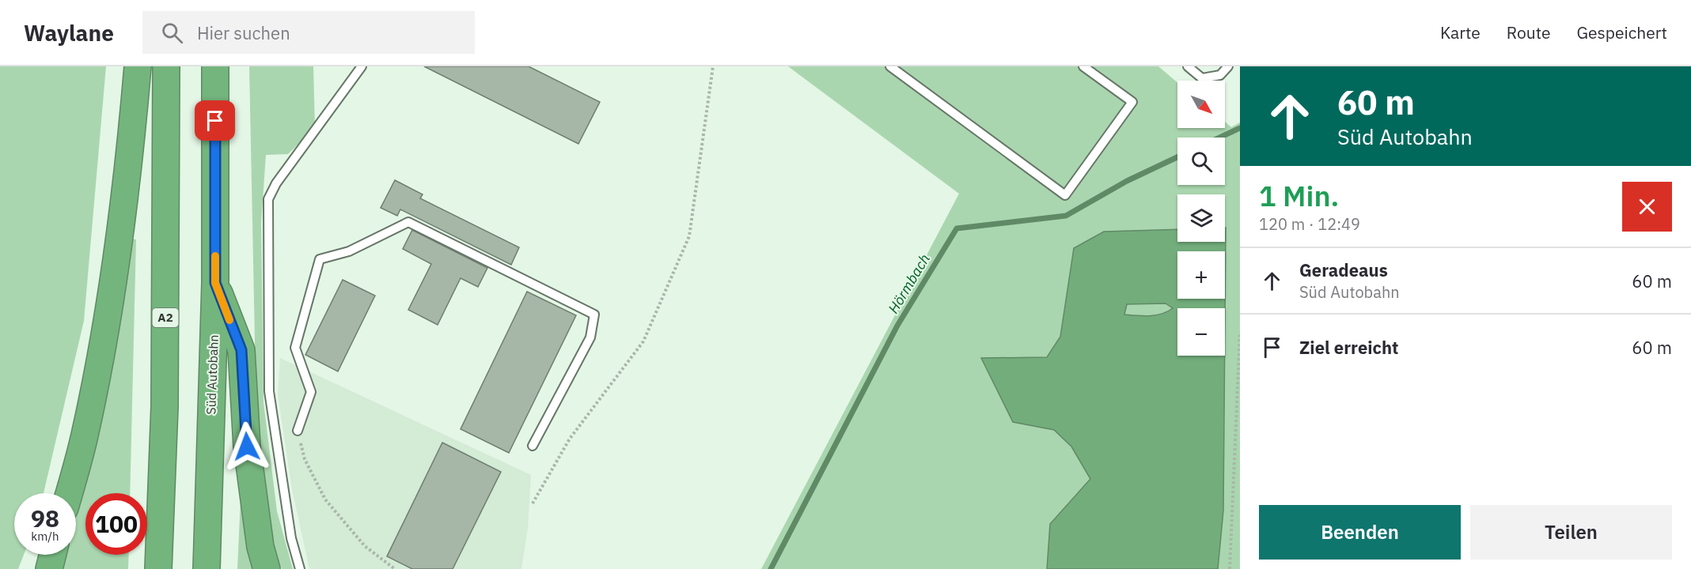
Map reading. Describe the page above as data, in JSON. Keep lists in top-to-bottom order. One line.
{"streets":{"highway":["A2","Süd Autobahn"]},"water":["Hörmbach"],"north":"bottom right","page":{"header":"Waylane","search":"Hier suchen","nav":["Karte","Route","Gespeichert"],"turn":["60 m","Süd Autobahn"],"map_buttons":["+","−"],"heading":["1 Min.","120 m · 12:49"],"list":[{"name":"Geradeaus","note":"Süd Autobahn","value":"60 m"},{"name":"Ziel erreicht","value":"60 m"}],"speed":"98 km/h","limit":"100","buttons":["Beenden","Teilen"]}}
